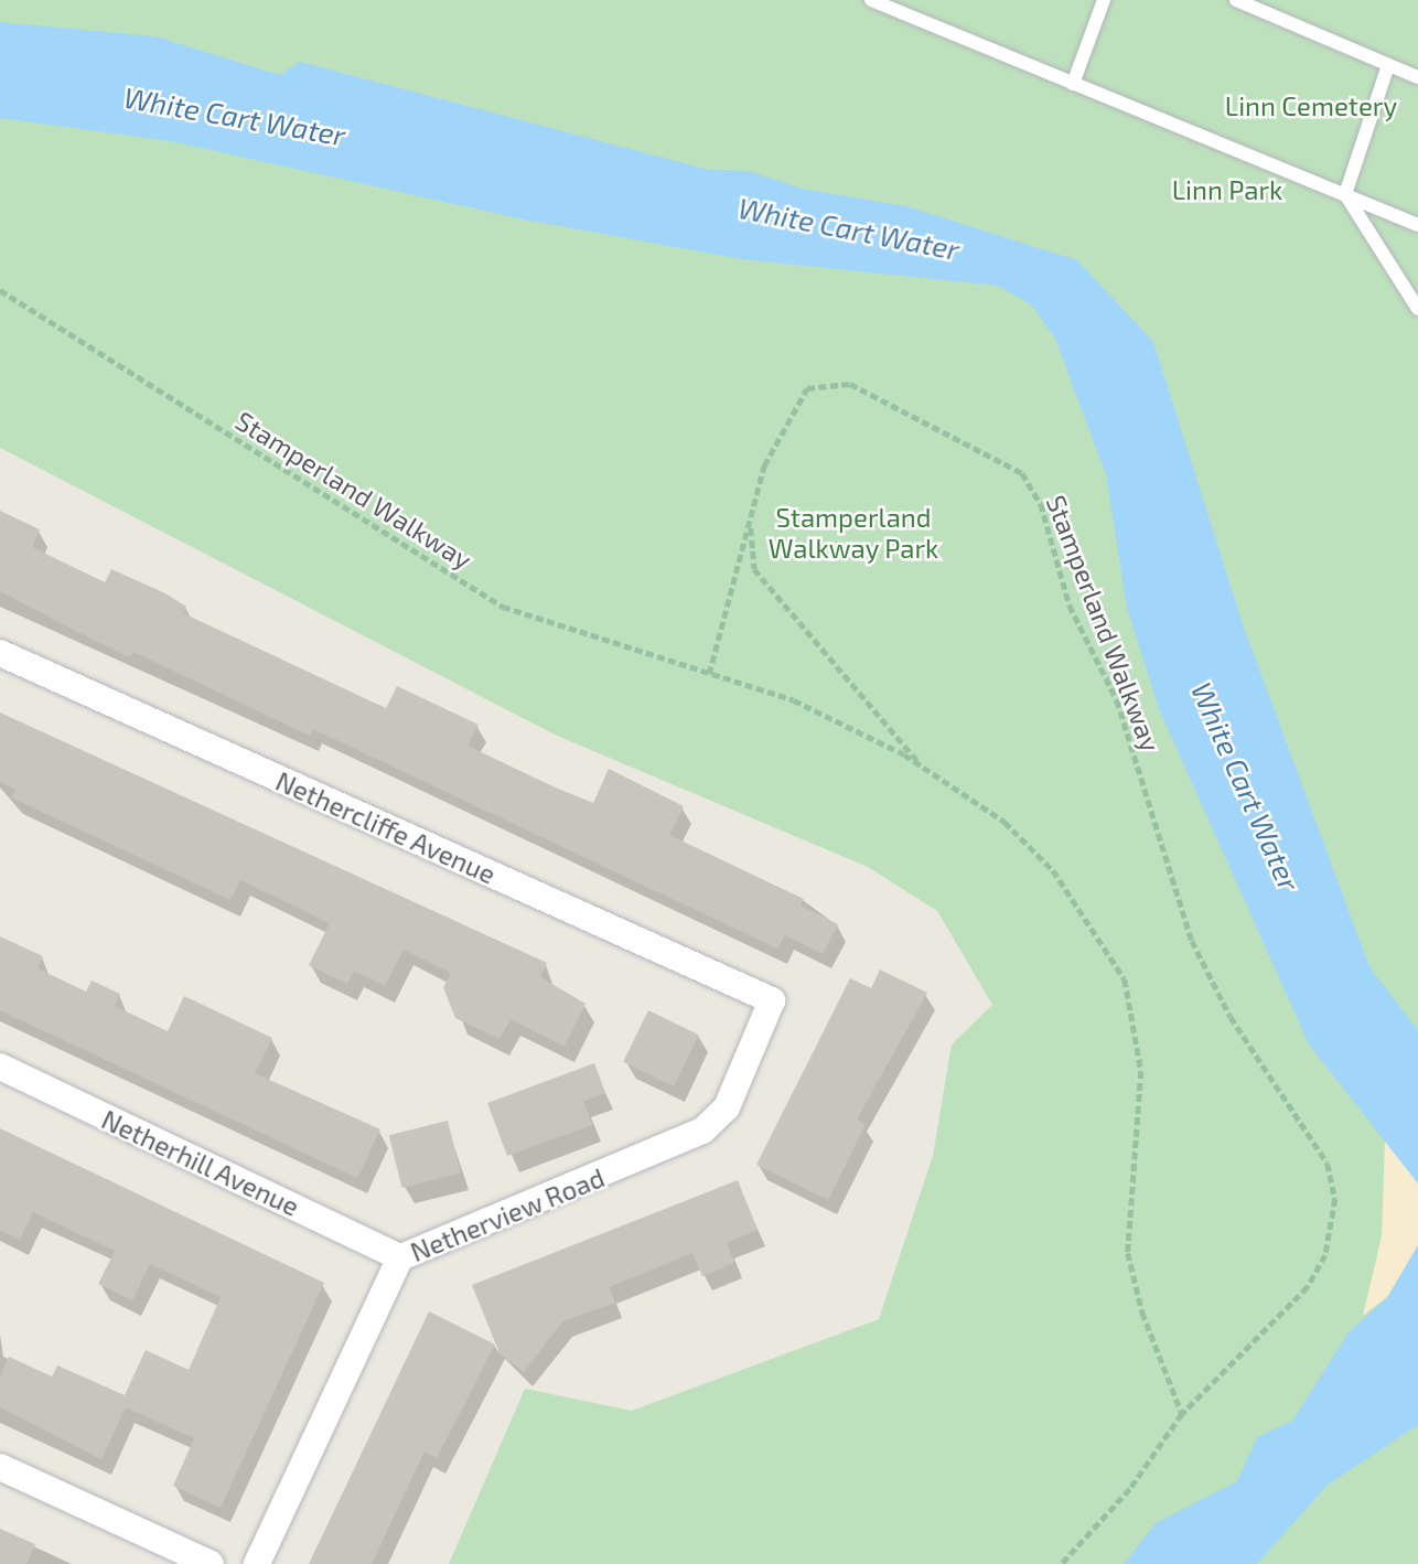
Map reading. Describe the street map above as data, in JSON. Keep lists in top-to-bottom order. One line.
{"streets":{"street":["Nethercliffe Avenue","Netherhill Avenue","Netherview Road"],"path":["Stamperland Walkway"]},"crossings":[["Nethercliffe Avenue","Netherview Road"],["Netherhill Avenue","Netherview Road"]],"water":["White Cart Water"],"parks":["Linn Cemetery","Linn Park","Stamperland Walkway Park"]}
